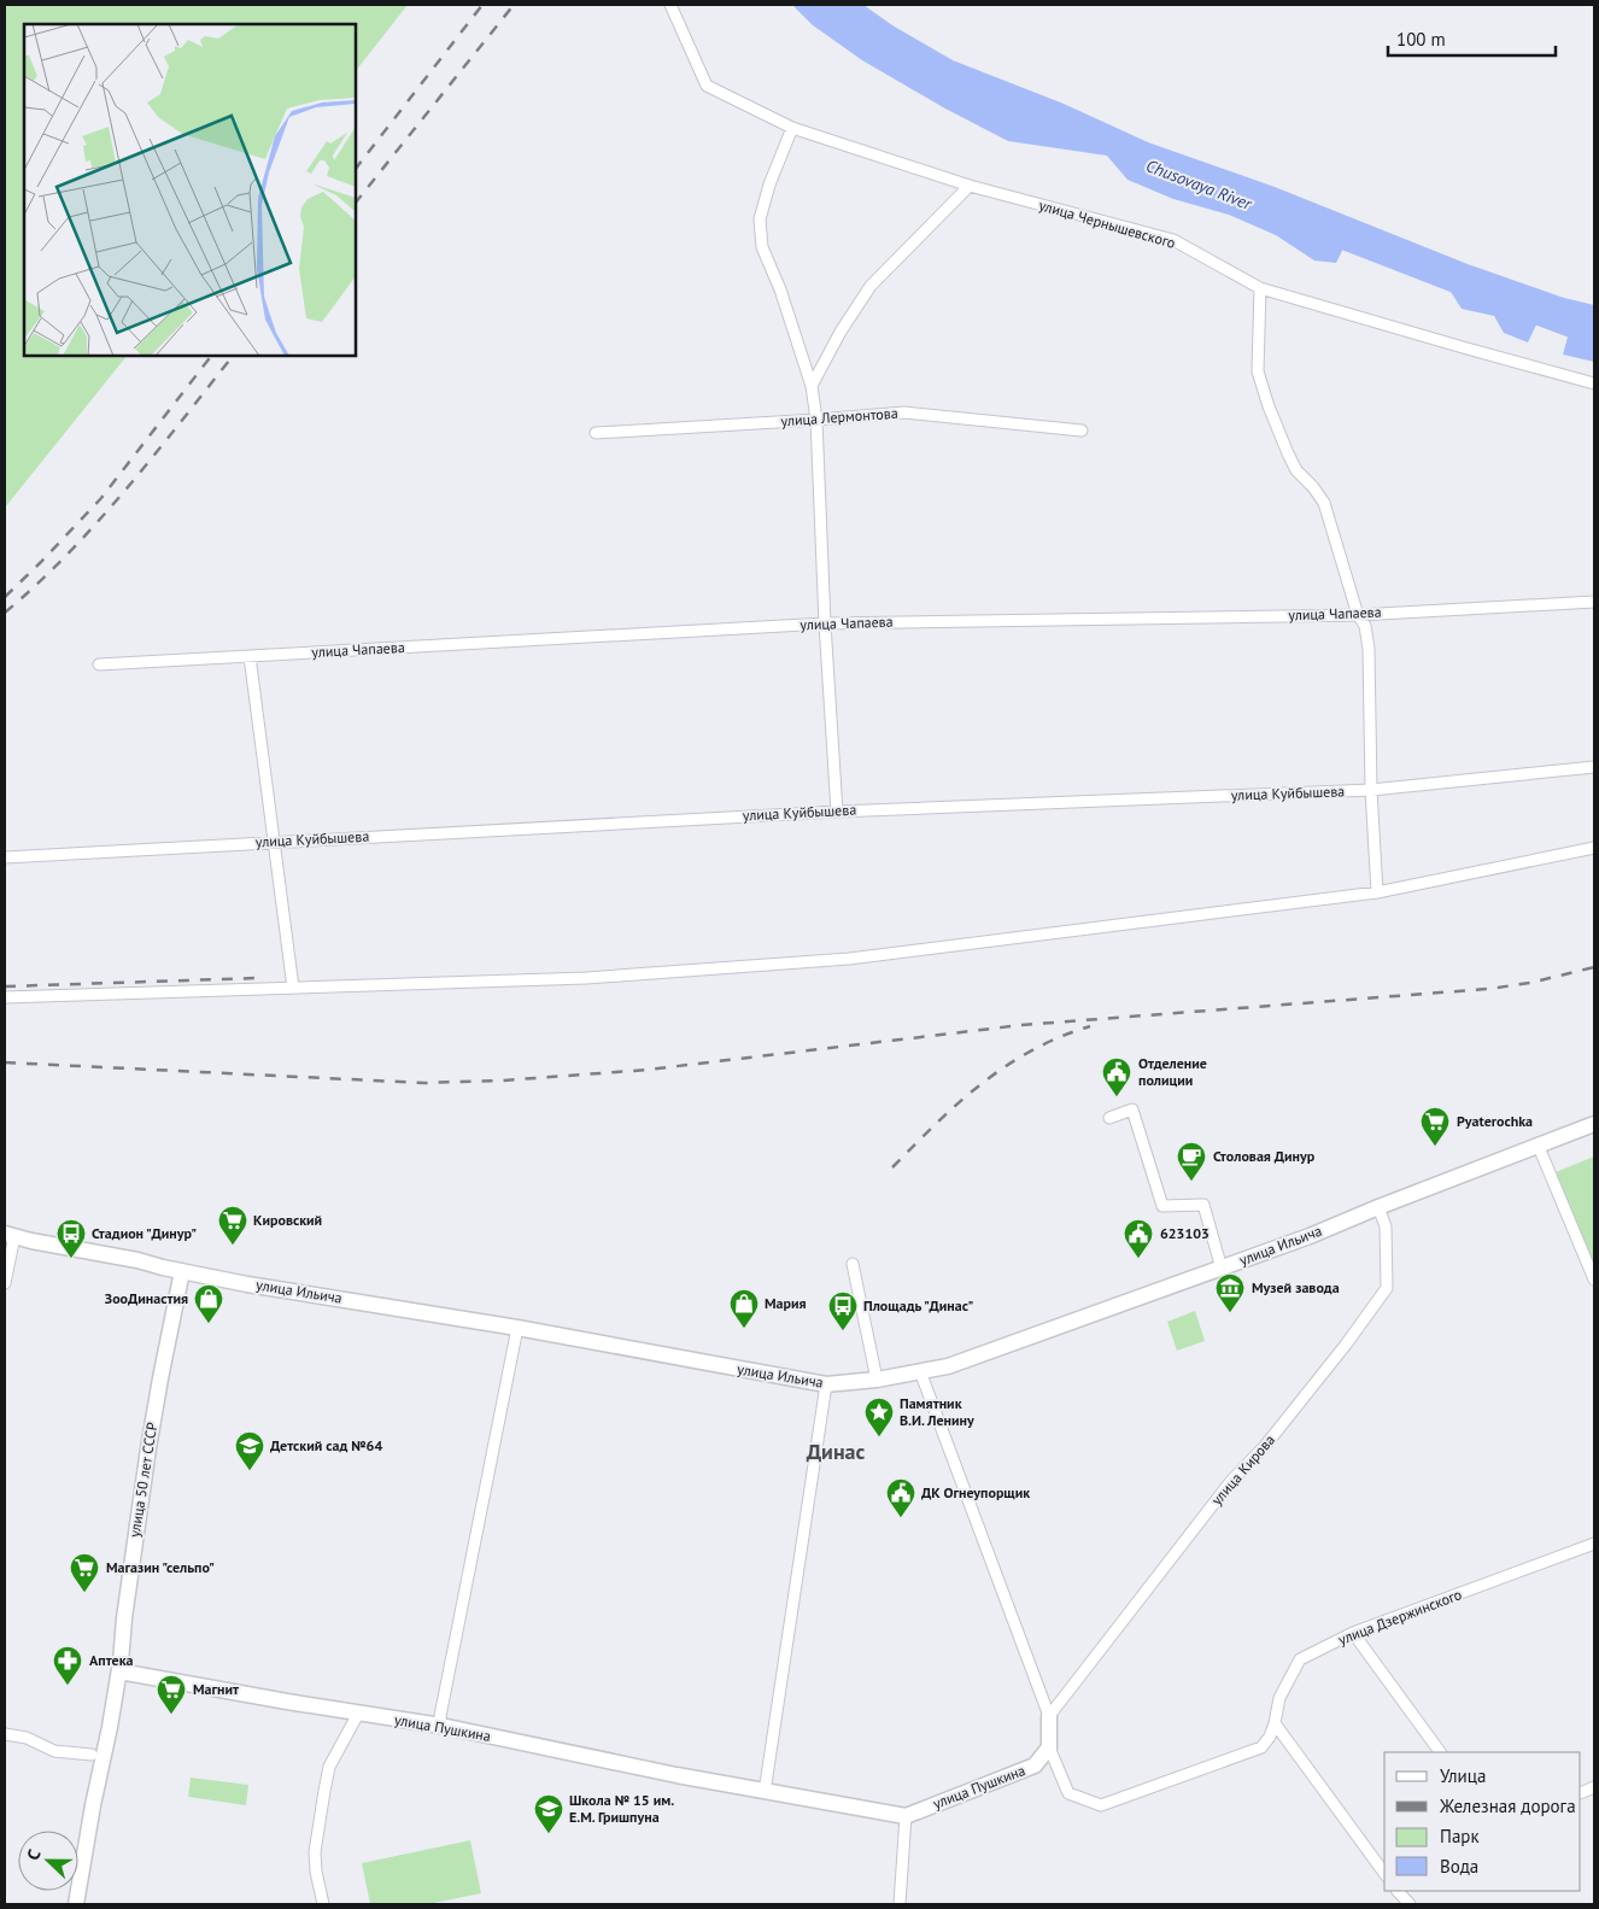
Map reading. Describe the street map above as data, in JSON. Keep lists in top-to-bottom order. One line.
{"streets":{"street":["улица Чернышевского","улица Лермонтова","улица Чапаева","улица Куйбышева","улица Ильича","улица Кирова","улица 50 лет СССР","улица Дзержинского","улица Пушкина"]},"crossings":[["улица Ильича","улица Кирова"],["улица Ильича","улица 50 лет СССР"],["улица 50 лет СССР","улица Пушкина"],["улица Дзержинского","улица Пушкина"]],"districts":["Динас"],"water":["Chusovaya River"],"places":{"public building":["Отделение полиции","623103","ДК Огнеупорщик"],"supermarket":["Pyaterochka","Кировский","Магазин \"сельпо\"","Магнит"],"cafe":["Столовая Динур"],"bus stop":["Стадион \"Динур\"","Площадь \"Динас\""],"museum":["Музей завода"],"shop":["ЗооДинастия","Мария"],"place":["Памятник В.И. Ленину"],"school or university":["Детский сад №64","Школа № 15 им. Е.М. Гришпуна"],"pharmacy":["Аптека"]},"legend":["Улица","Железная дорога","Парк","Вода"],"scale_bar":"100 m","north":"left"}
